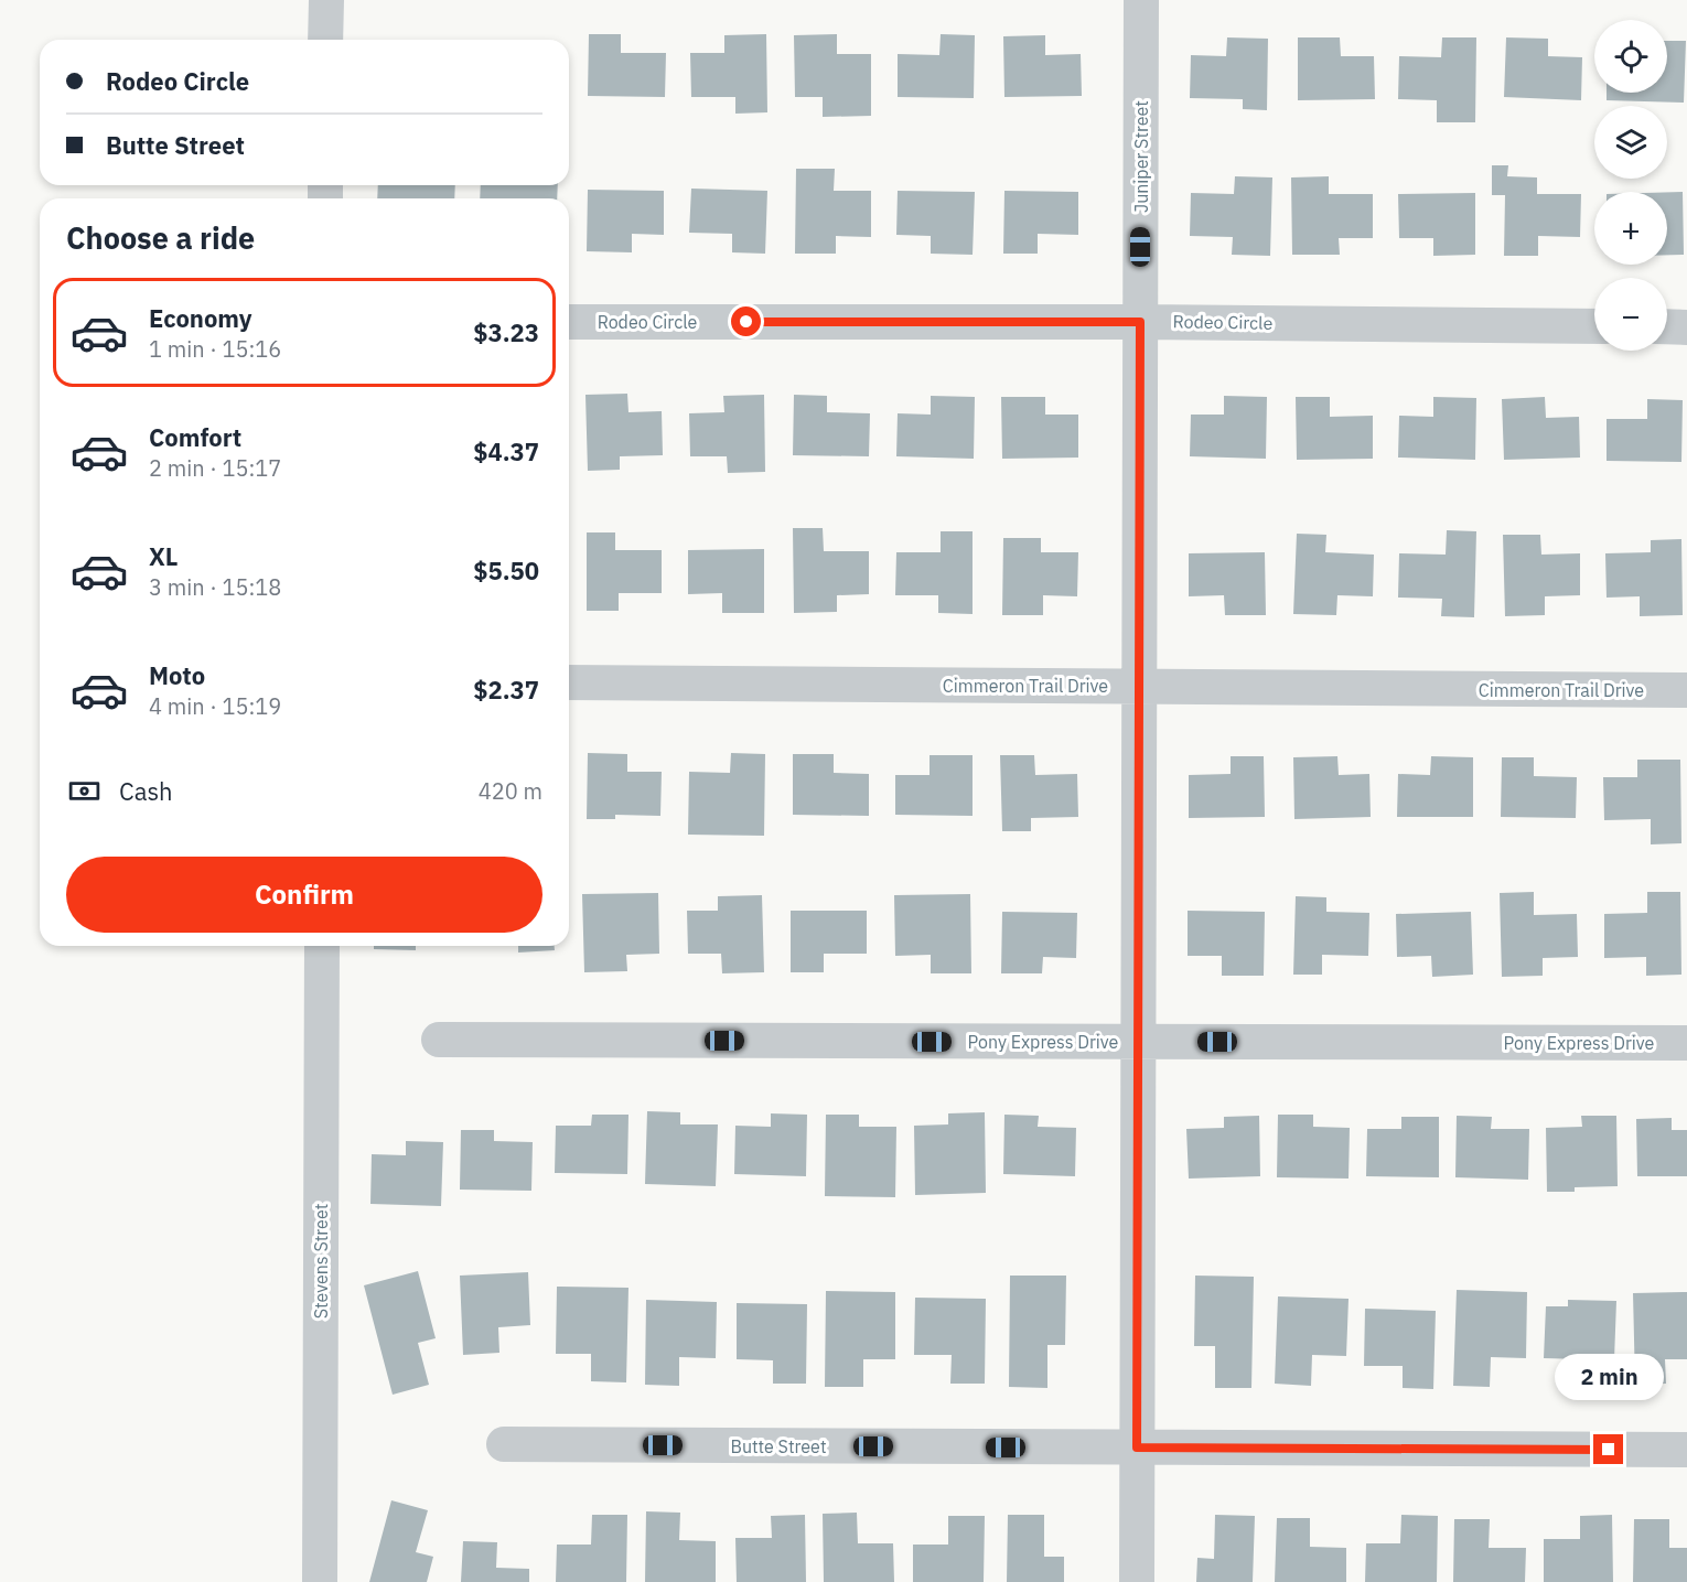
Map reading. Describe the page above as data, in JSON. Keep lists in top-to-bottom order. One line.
{"streets":{"street":["Juniper Street","Rodeo Circle","Cimmeron Trail Drive","Pony Express Drive","Stevens Street","Butte Street"]},"crossings":[["Juniper Street","Rodeo Circle"],["Juniper Street","Cimmeron Trail Drive"],["Juniper Street","Pony Express Drive"],["Juniper Street","Butte Street"]],"page":{"map_buttons":["+","−"],"banner":["Rodeo Circle","Butte Street"],"heading":"Choose a ride","list":[{"name":"Economy","note":"1 min · 15:16","value":"$3.23"},{"name":"Comfort","note":"2 min · 15:17","value":"$4.37"},{"name":"XL","note":"3 min · 15:18","value":"$5.50"},{"name":"Moto","note":"4 min · 15:19","value":"$2.37"}],"pay":["Cash","420 m"],"buttons":"Confirm","bubble":"2 min"}}
